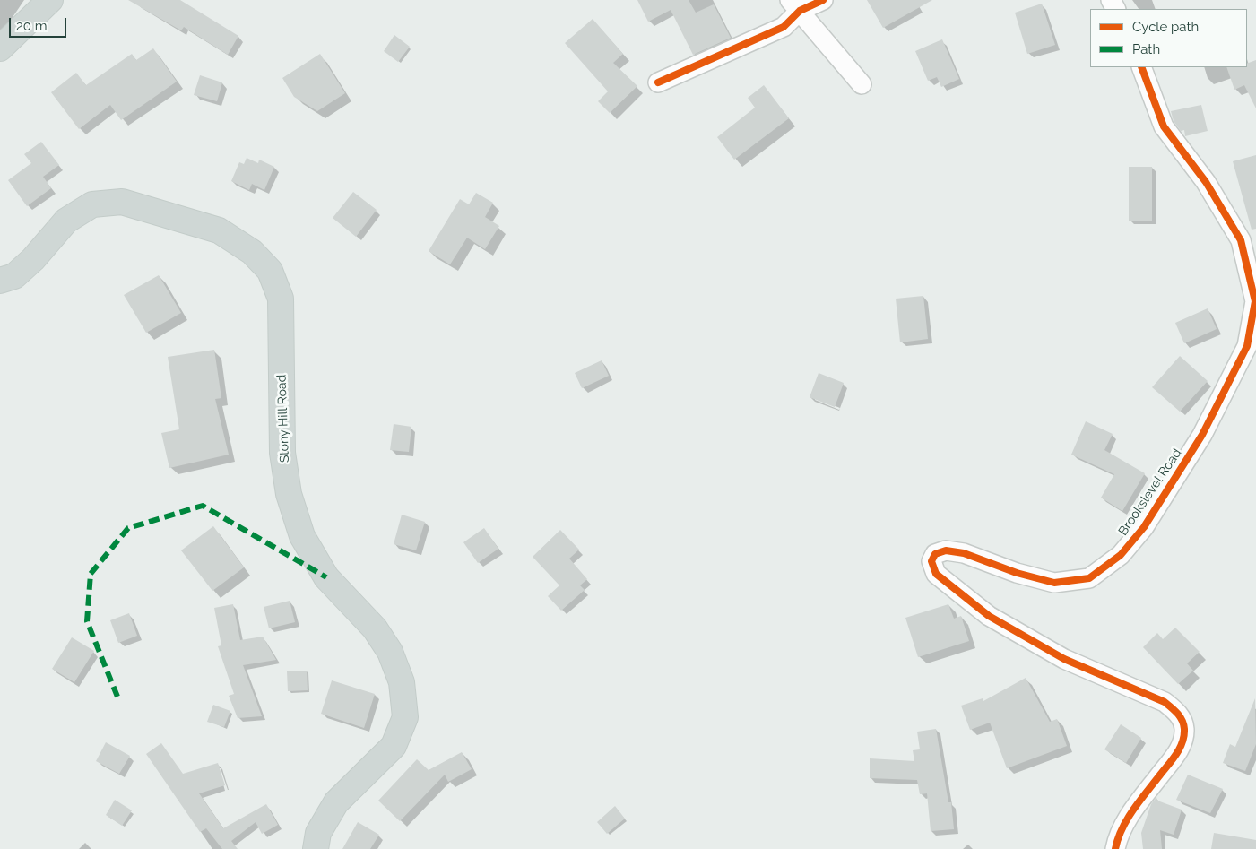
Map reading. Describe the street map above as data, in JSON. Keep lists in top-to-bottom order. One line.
{"streets":{"main road":["Stony Hill Road"],"street":["Brookslevel Road"]},"legend":["Cycle path","Path"],"scale_bar":"20 m"}
